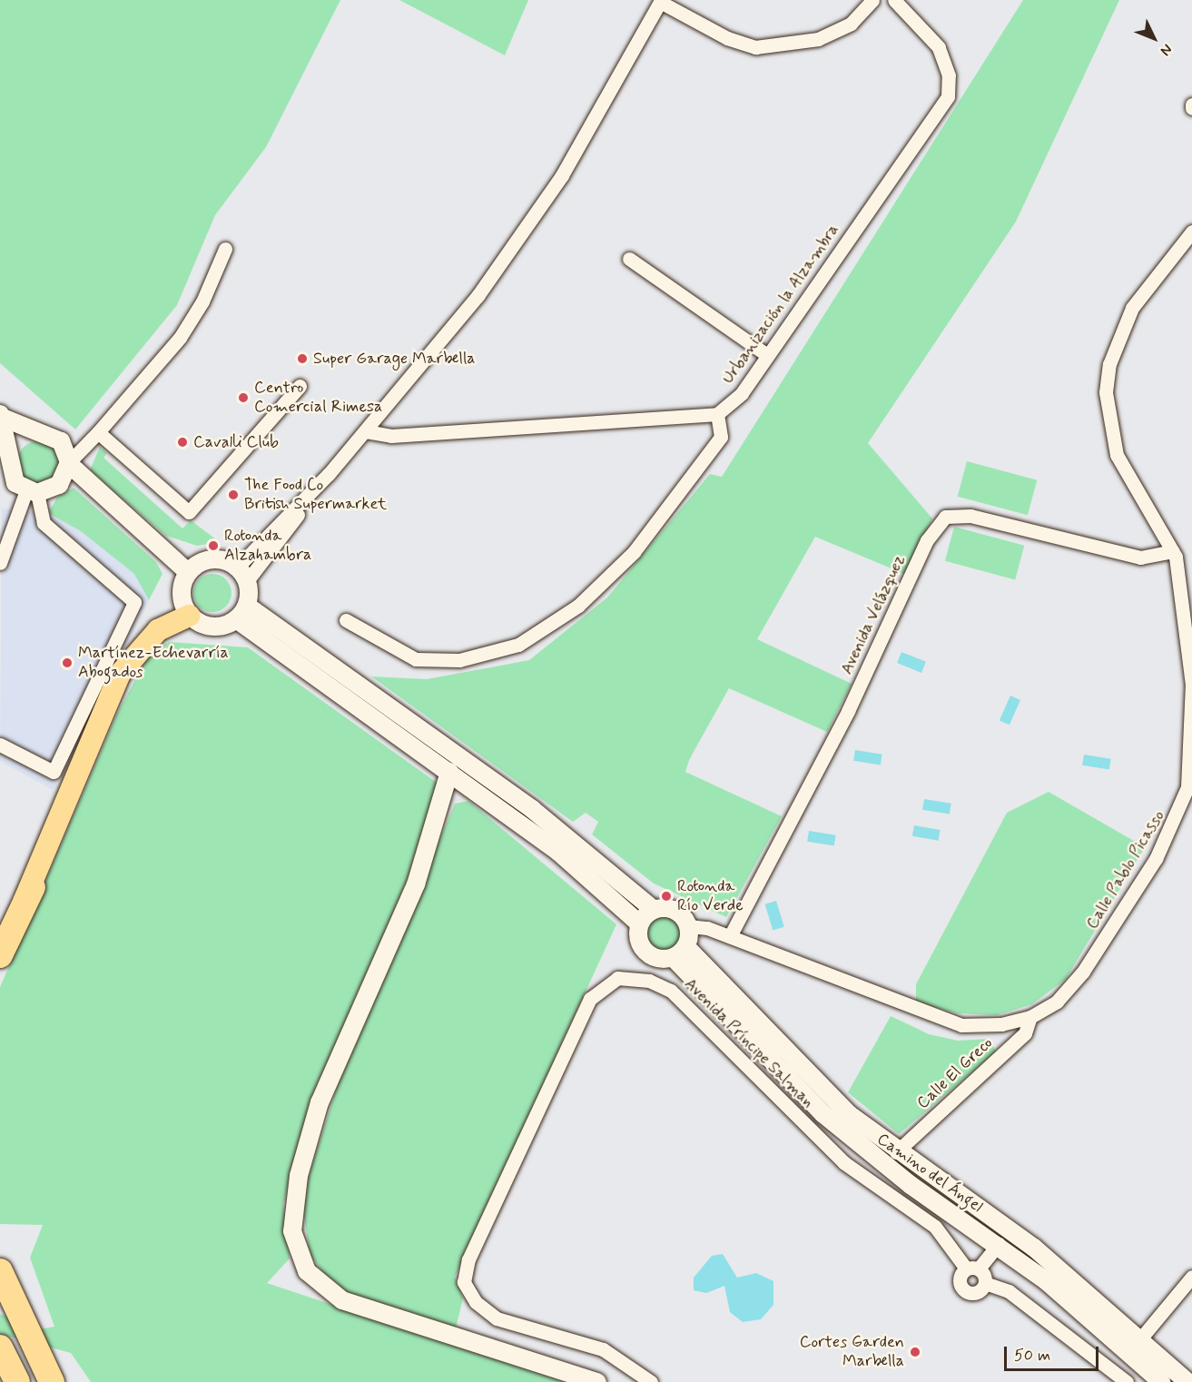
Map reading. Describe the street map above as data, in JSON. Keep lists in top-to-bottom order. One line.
{"streets":{"street":["Urbanización la Alzambra","Avenida Velázquez","Calle Pablo Picasso","Avenida Príncipe Salman","Calle El Greco","Camino del Ángel"]},"crossings":[["Avenida Velázquez","Calle Pablo Picasso"],["Calle Pablo Picasso","Calle El Greco"],["Calle Pablo Picasso","Camino del Ángel"],["Calle El Greco","Camino del Ángel"]],"places":["Super Garage Marbella","Centro Comercial Rimesa","Cavalli Club","The Food Co British Supermarket","Rotonda Alzahambra","Martínez-Echevarría Abogados","Rotonda Río Verde","Cortes Garden Marbella"],"scale_bar":"50 m","north":"bottom right"}
